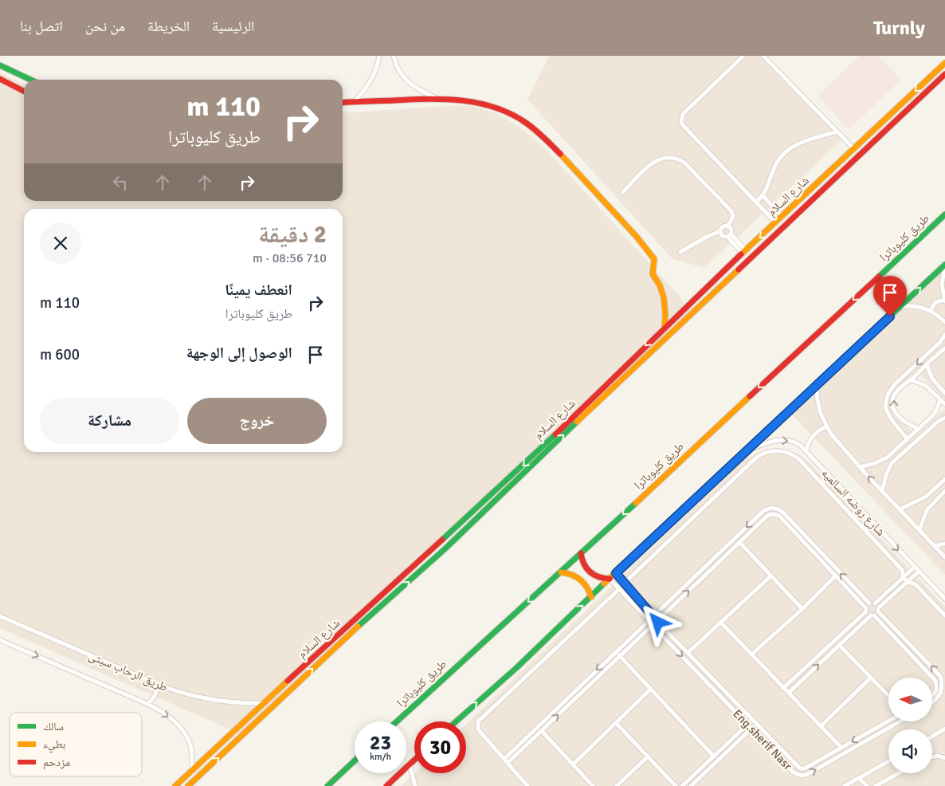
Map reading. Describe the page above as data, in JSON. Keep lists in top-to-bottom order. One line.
{"streets":{"main road":["شارع السلام","طريق كليوباترا"],"street":["شارع روضه السالميه","طريق الرحاب سيتى","Eng.sherif Nasr"]},"crossings":[["شارع السلام","طريق الرحاب سيتى"]],"one_way":["Eng.sherif Nasr"],"legend":["سالك","بطيء","مزدحم"],"north":"left","page":{"header":"Turnly","nav":["الرئيسية","الخريطة","من نحن","اتصل بنا"],"turn":["110 m","طريق كليوباترا"],"heading":["2 دقيقة","710 m · 08:56"],"list":[{"name":"انعطف يمينًا","note":"طريق كليوباترا","value":"110 m"},{"name":"الوصول إلى الوجهة","value":"600 m"}],"buttons":["خروج","مشاركة"],"speed":"23 km/h","limit":"30"}}
